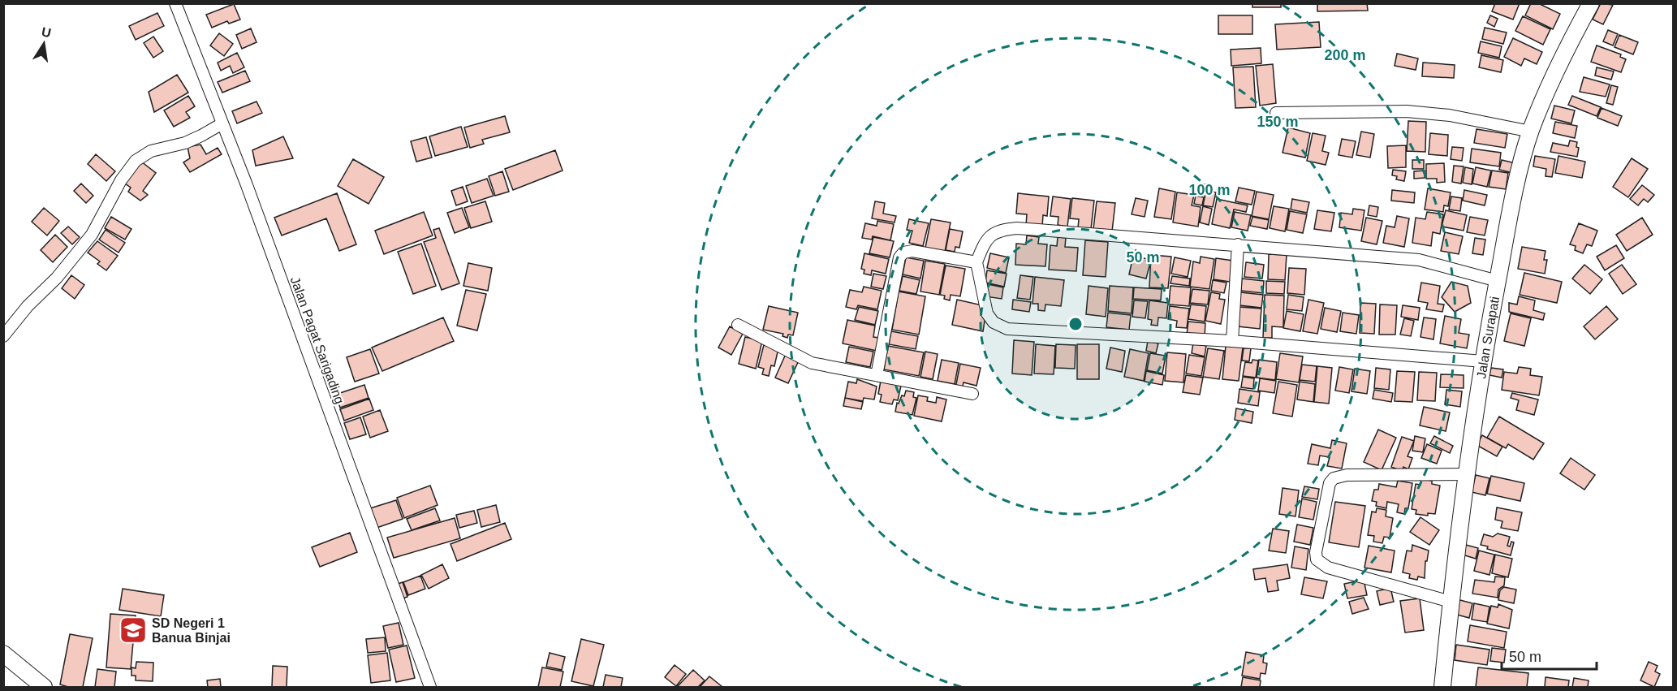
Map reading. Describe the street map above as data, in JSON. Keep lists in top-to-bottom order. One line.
{"streets":{"street":["Jalan Surapati","Jalan Pagat Sarigading"]},"places":{"school or university":["SD Negeri 1 Banua Binjai"]},"scale_bar":"50 m","north":"top","rings":["200 m","150 m","100 m","50 m"]}
